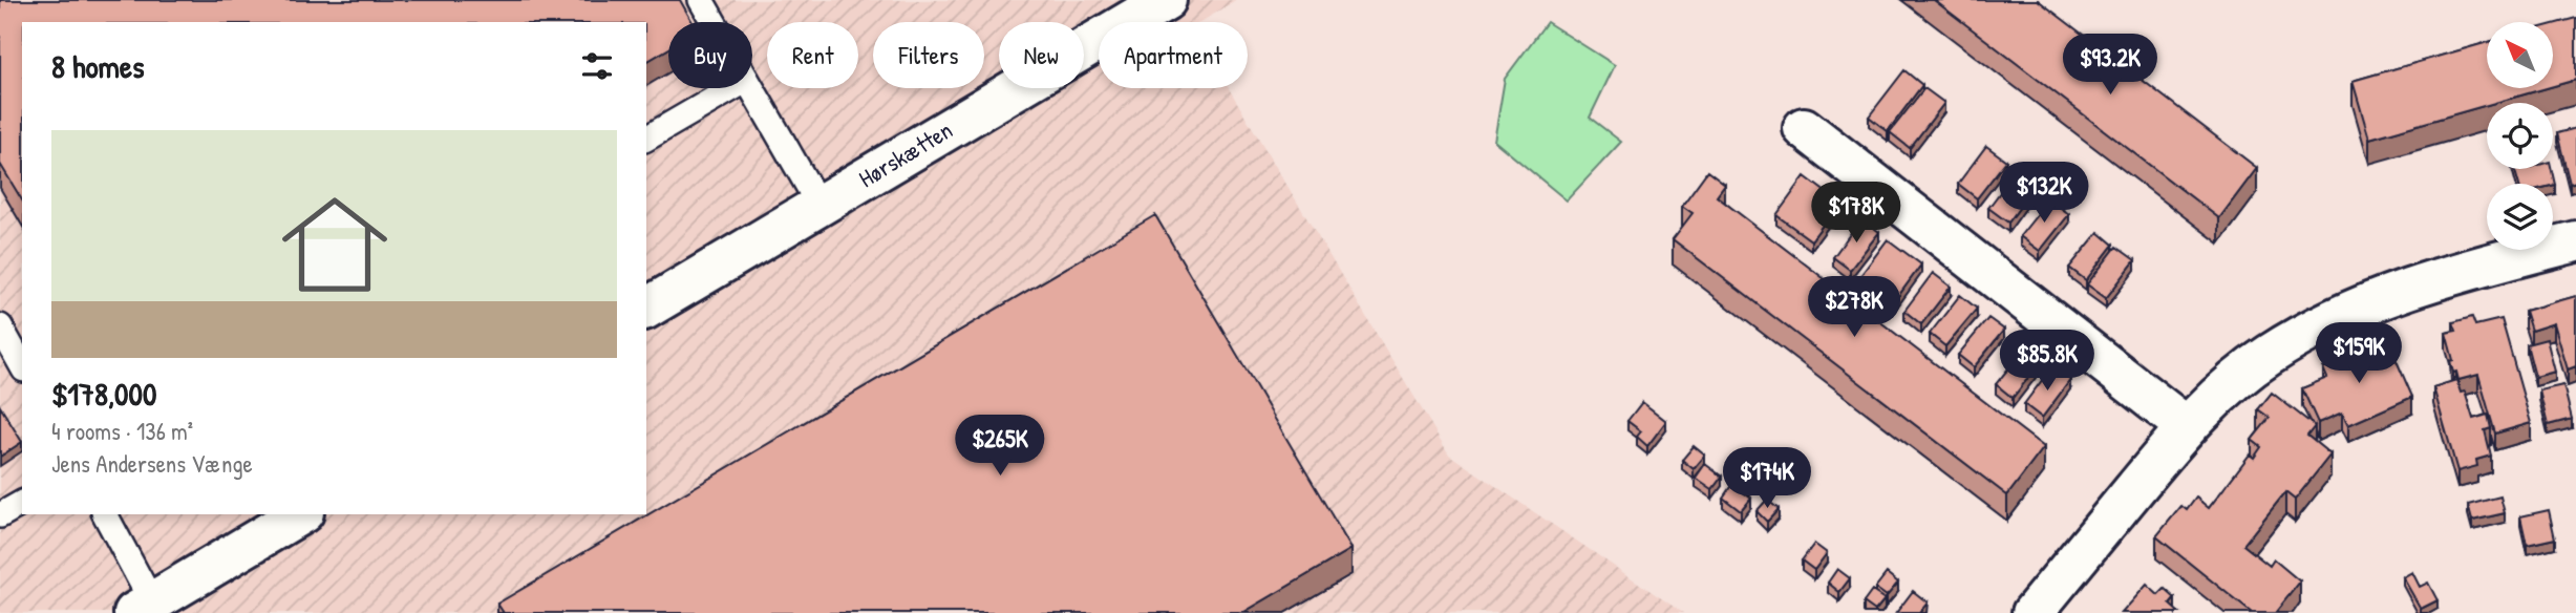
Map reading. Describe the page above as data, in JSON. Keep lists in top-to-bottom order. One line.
{"streets":{"street":["Hørskætten"]},"north":"top left","page":{"chip":["Buy","Rent","Filters","New","Apartment"],"heading":"8 homes","price":["$93.2K","$132K","$178K","$278K","$159K","$85.8K","$265K","$174K"],"list":[{"name":"$178,000","note":"4 rooms · 136 m² · Jens Andersens Vænge"}]}}
